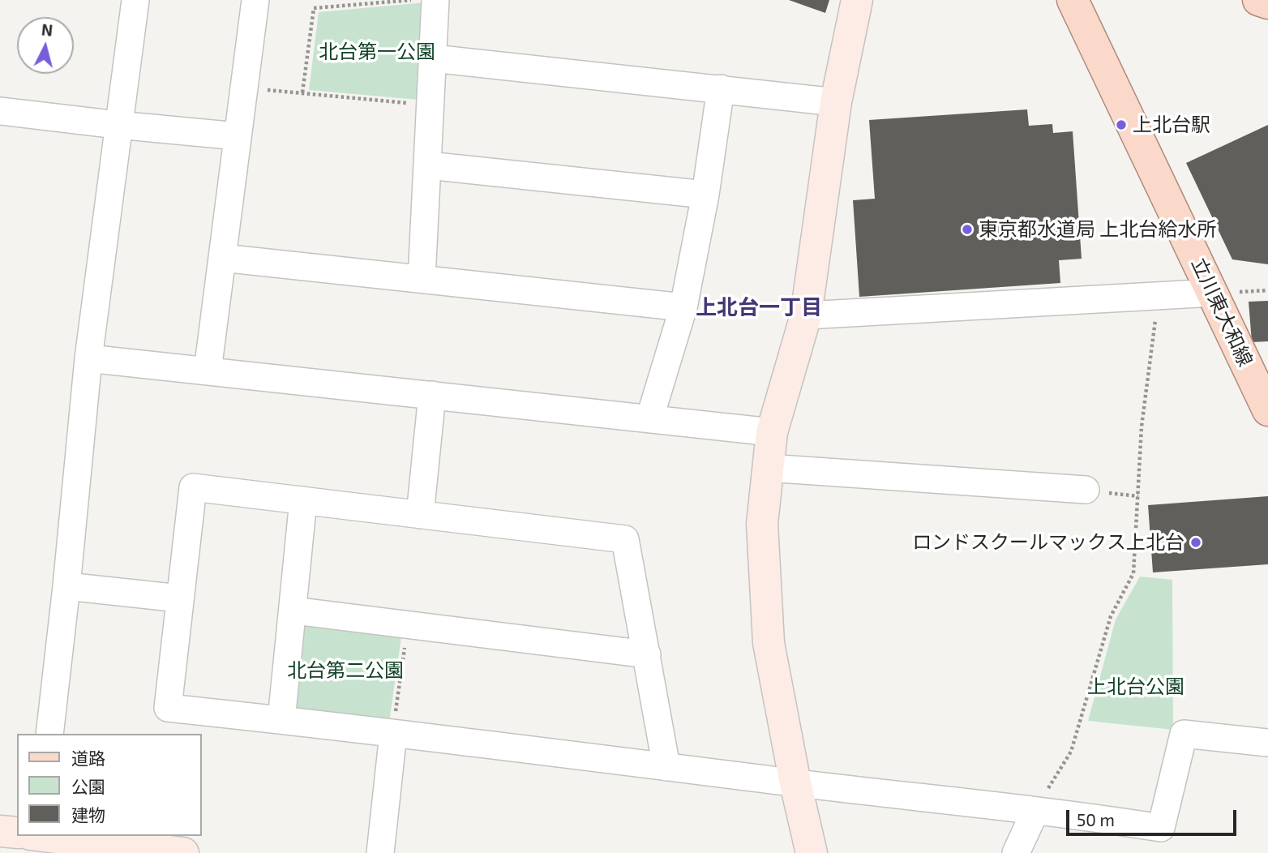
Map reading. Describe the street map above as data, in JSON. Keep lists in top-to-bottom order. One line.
{"streets":{"main road":["立川東大和線"]},"districts":["上北台一丁目"],"parks":["北台第一公園","北台第二公園","上北台公園"],"places":["上北台駅","東京都水道局 上北台給水所","ロンドスクールマックス上北台"],"legend":["道路","公園","建物"],"scale_bar":"50 m","north":"top"}
